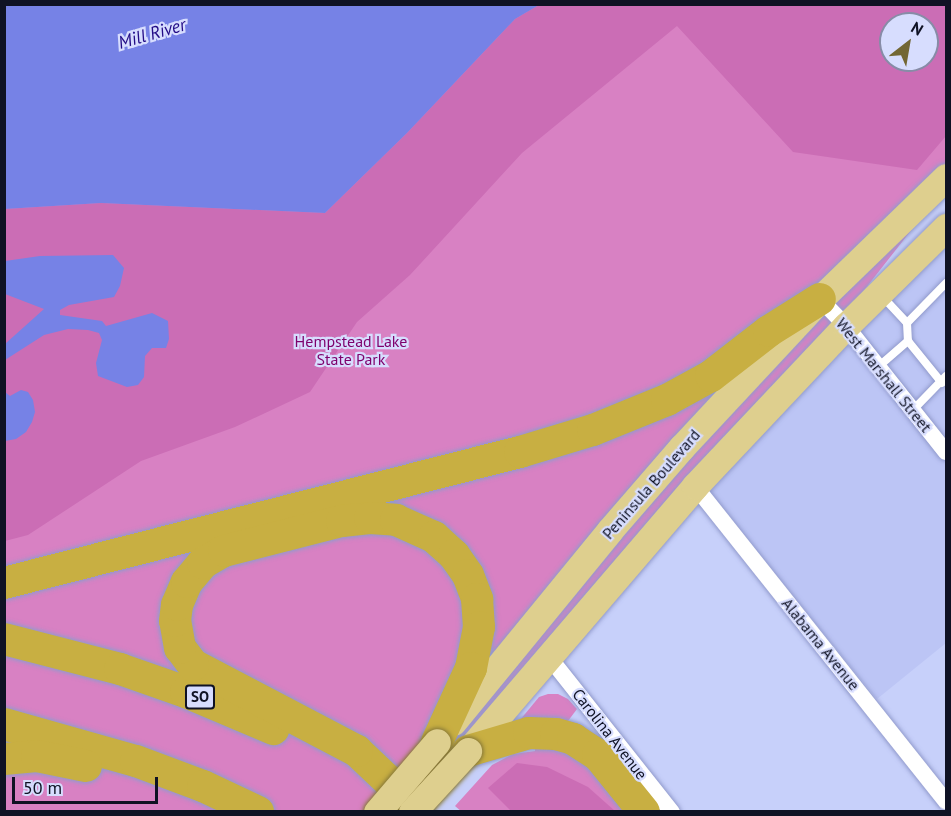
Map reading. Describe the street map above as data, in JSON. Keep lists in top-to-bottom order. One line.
{"streets":{"highway":["SO"],"main road":["Peninsula Boulevard"],"street":["West Marshall Street","Alabama Avenue","Carolina Avenue"]},"crossings":[["West Marshall Street","Peninsula Boulevard"]],"water":["Mill River"],"parks":["Hempstead Lake State Park"],"scale_bar":"50 m","north":"top right"}
